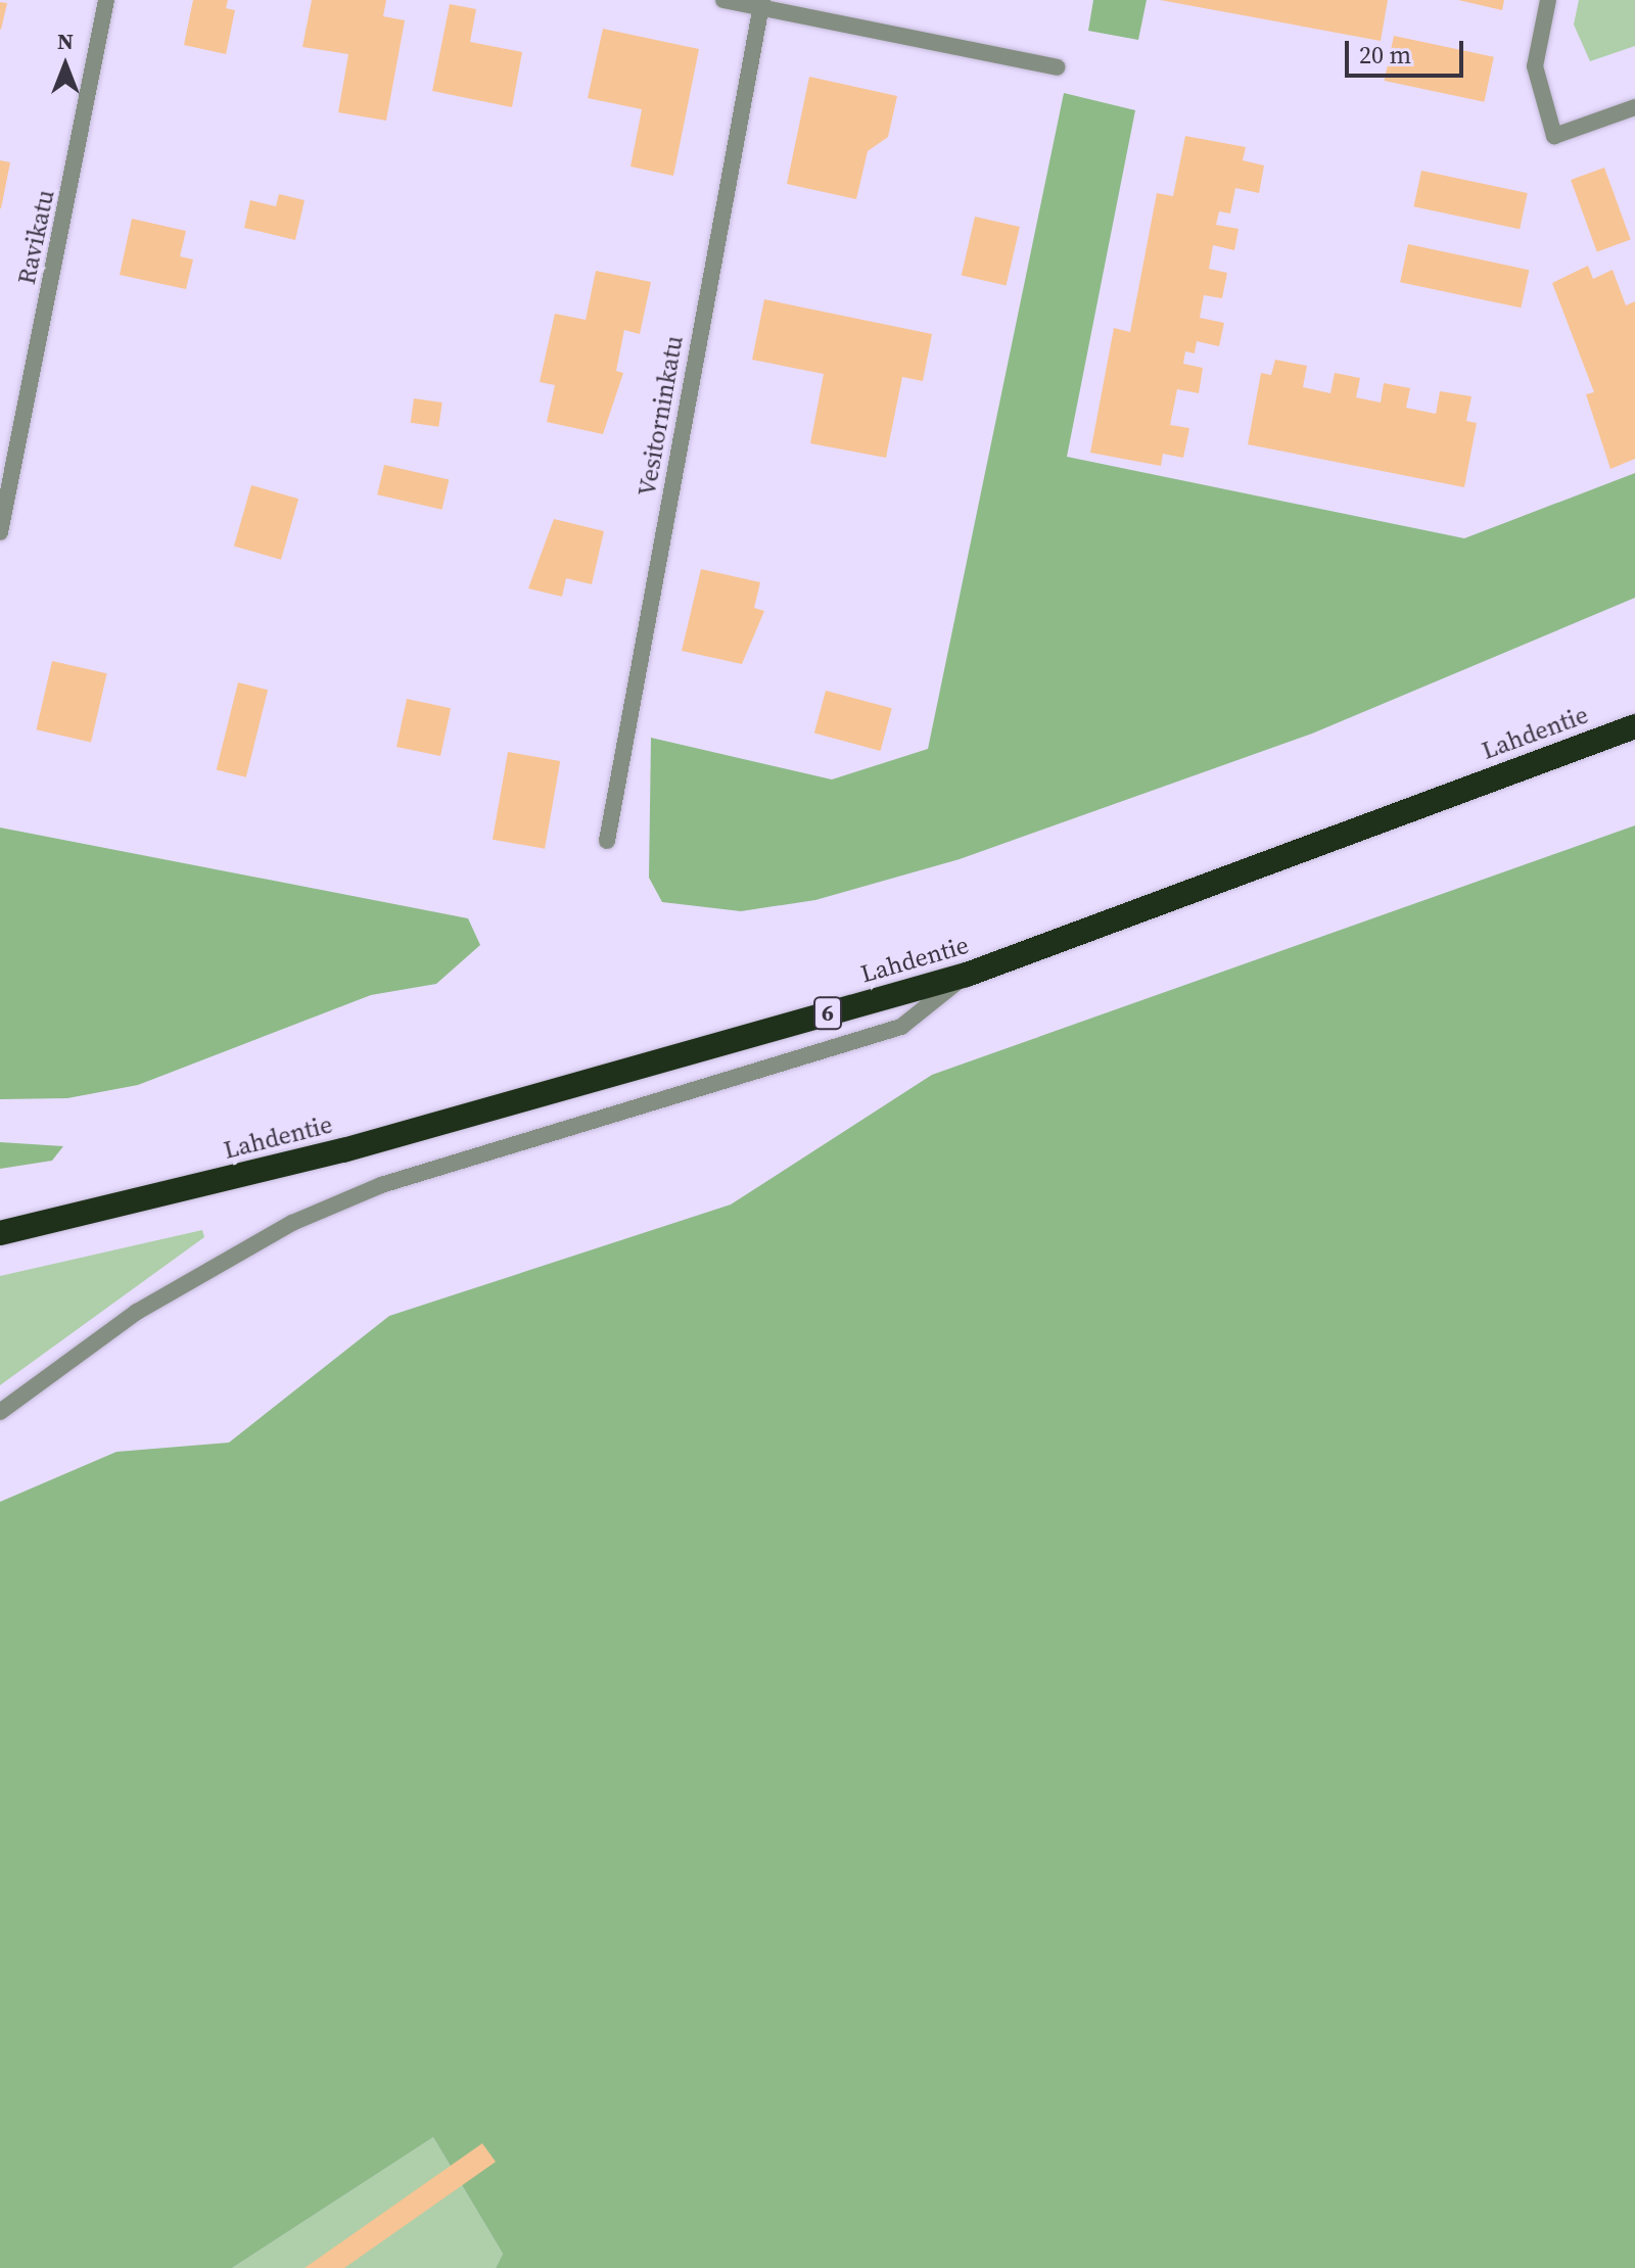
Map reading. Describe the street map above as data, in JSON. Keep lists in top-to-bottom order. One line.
{"streets":{"highway":["Lahdentie","6"],"street":["Ravikatu","Vesitorninkatu"]},"scale_bar":"20 m","north":"top"}
